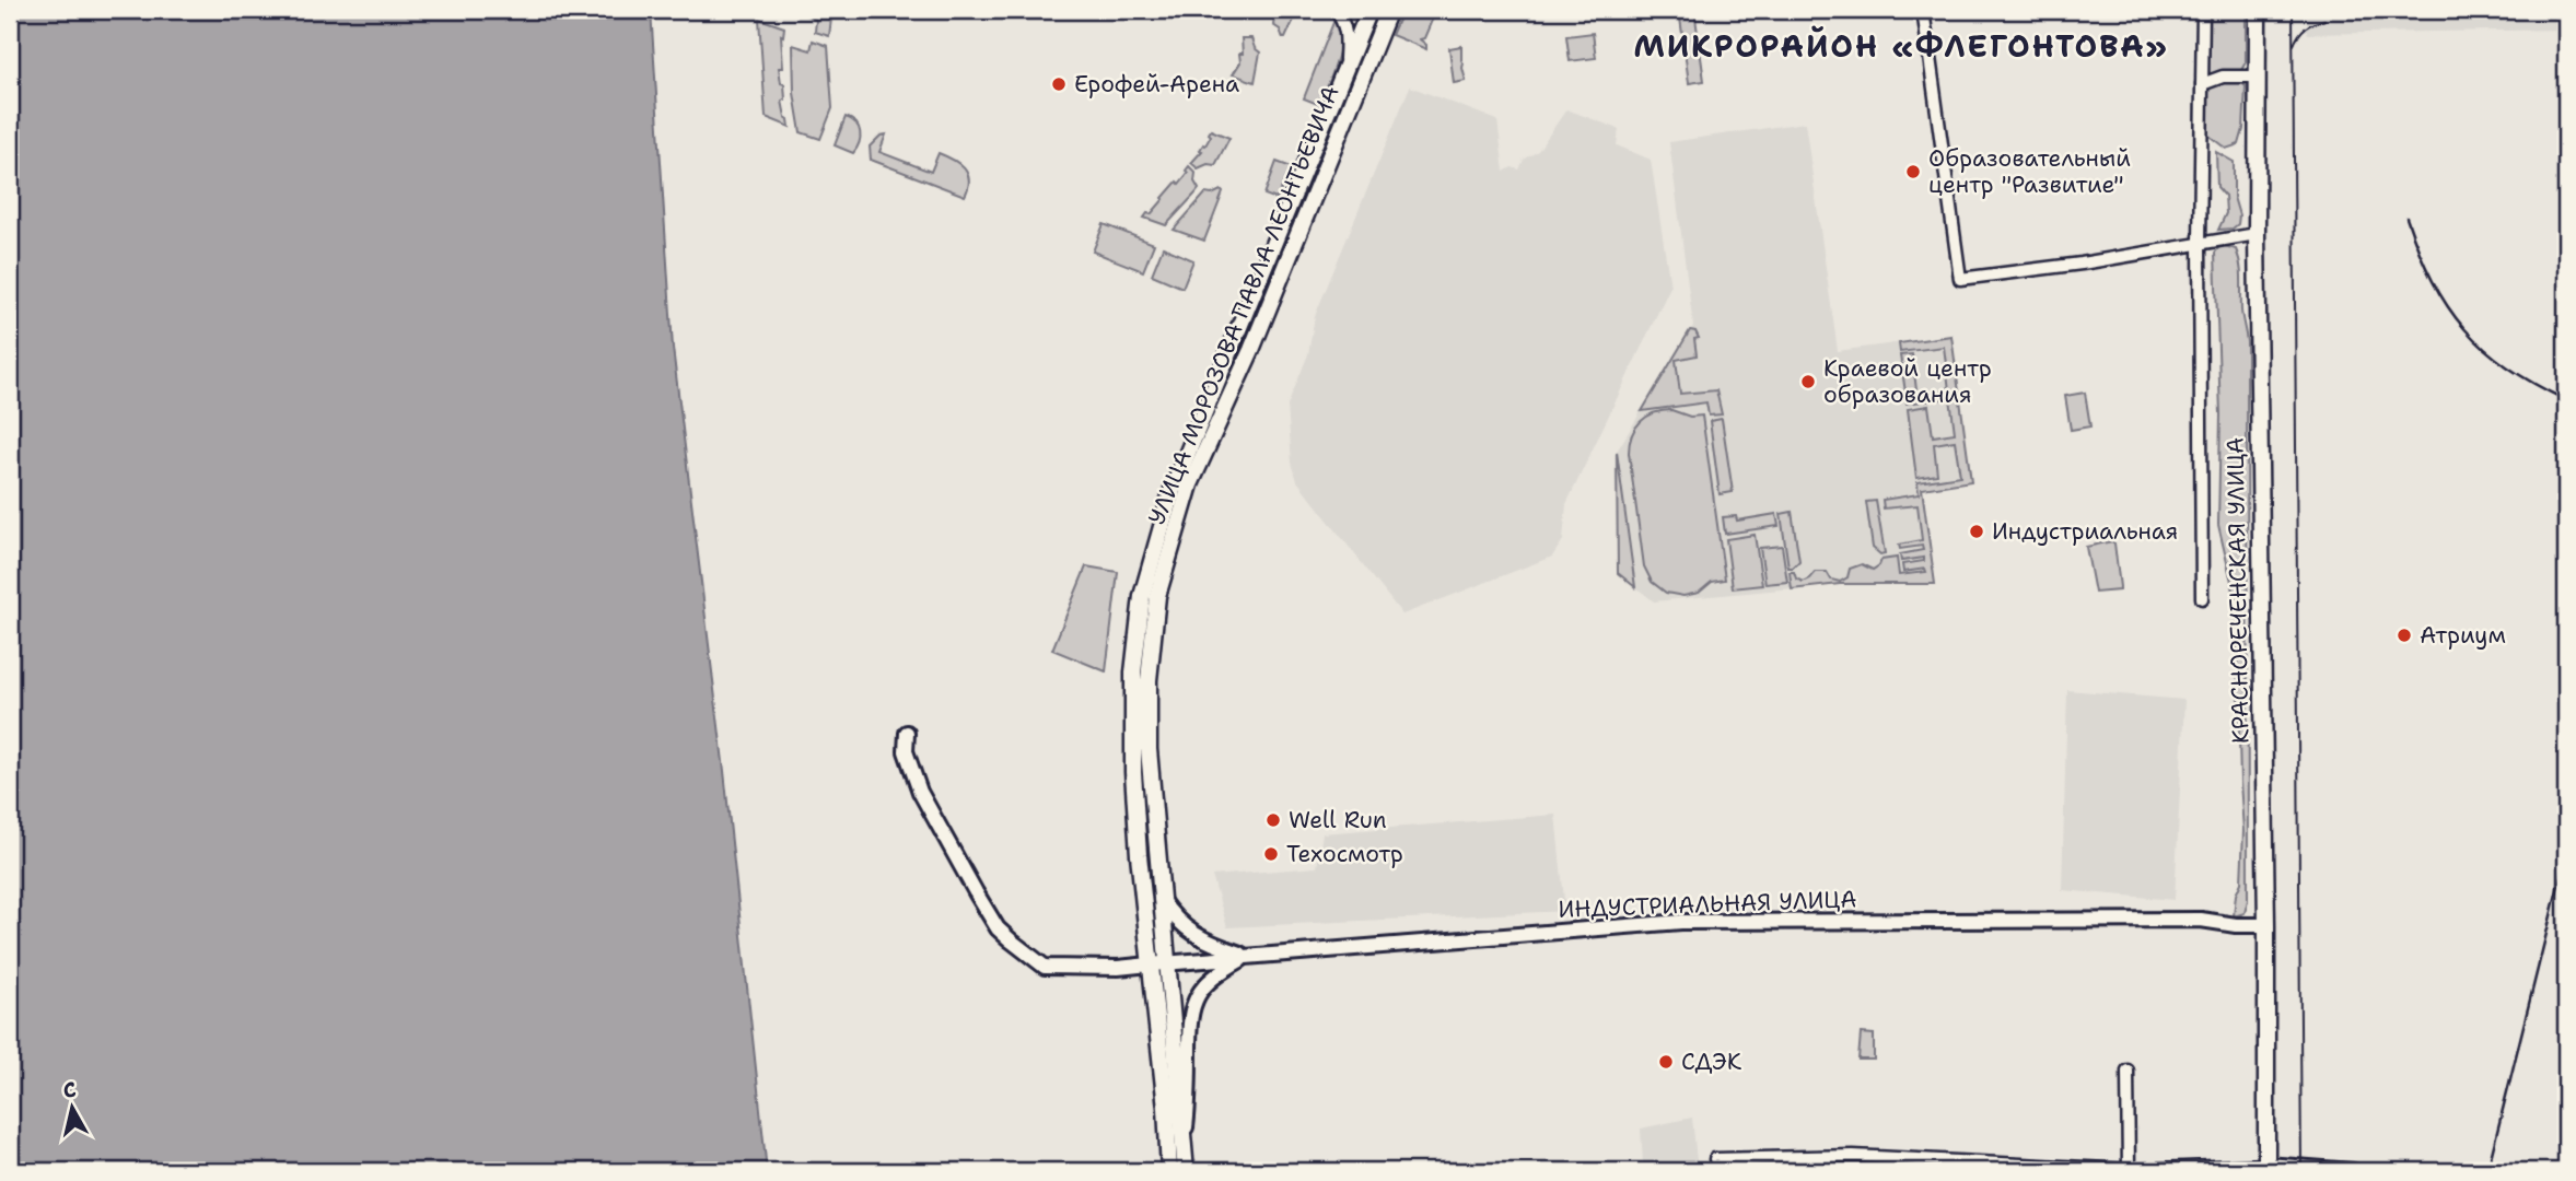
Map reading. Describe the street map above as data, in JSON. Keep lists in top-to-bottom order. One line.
{"streets":{"main road":["УЛИЦА МОРОЗОВА ПАВЛА ЛЕОНТЬЕВИЧА","КРАСНОРЕЧЕНСКАЯ УЛИЦА","ИНДУСТРИАЛЬНАЯ УЛИЦА"]},"crossings":[["УЛИЦА МОРОЗОВА ПАВЛА ЛЕОНТЬЕВИЧА","ИНДУСТРИАЛЬНАЯ УЛИЦА"],["КРАСНОРЕЧЕНСКАЯ УЛИЦА","ИНДУСТРИАЛЬНАЯ УЛИЦА"]],"districts":["МИКРОРАЙОН «ФЛЕГОНТОВА»"],"places":["Ерофей-Арена","Образовательный центр \"Развитие\"","Краевой центр образования","Индустриальная","Атриум","Well Run","Техосмотр","СДЭК"],"north":"top"}
